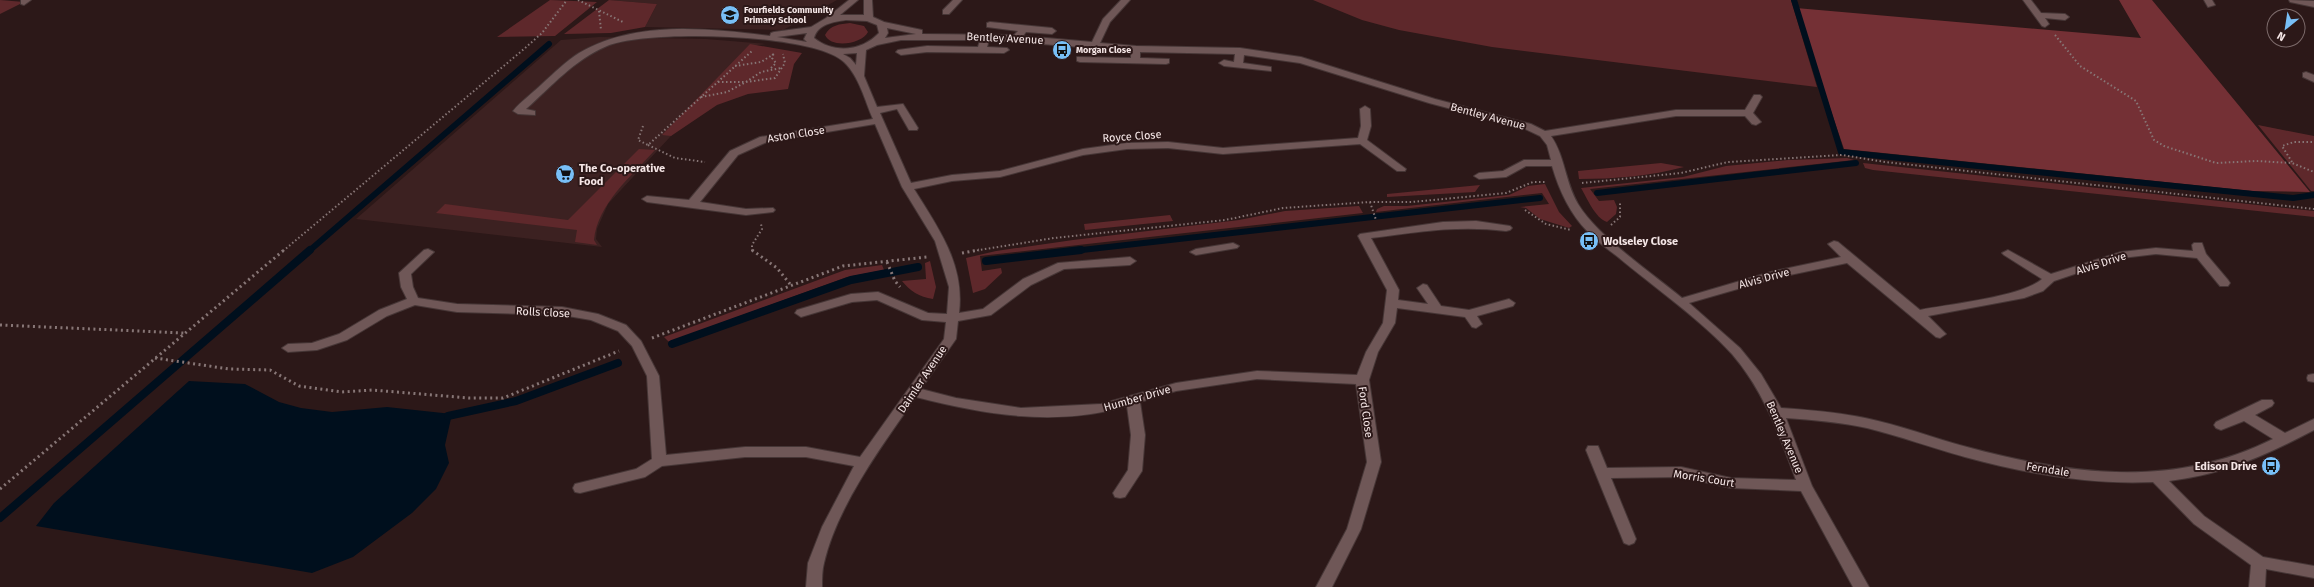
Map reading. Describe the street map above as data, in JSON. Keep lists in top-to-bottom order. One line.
{"streets":{"street":["Bentley Avenue","Aston Close","Royce Close","Alvis Drive","Rolls Close","Daimler Avenue","Humber Drive","Ford Close","Ferndale","Morris Court"]},"crossings":[["Bentley Avenue","Alvis Drive"],["Bentley Avenue","Daimler Avenue"],["Bentley Avenue","Ferndale"],["Bentley Avenue","Morris Court"],["Aston Close","Daimler Avenue"],["Royce Close","Daimler Avenue"],["Daimler Avenue","Humber Drive"],["Humber Drive","Ford Close"]],"places":{"school or university":["Fourfields Community Primary School"],"bus stop":["Morgan Close","Wolseley Close","Edison Drive"],"supermarket":["The Co-operative Food"]},"north":"bottom left"}
